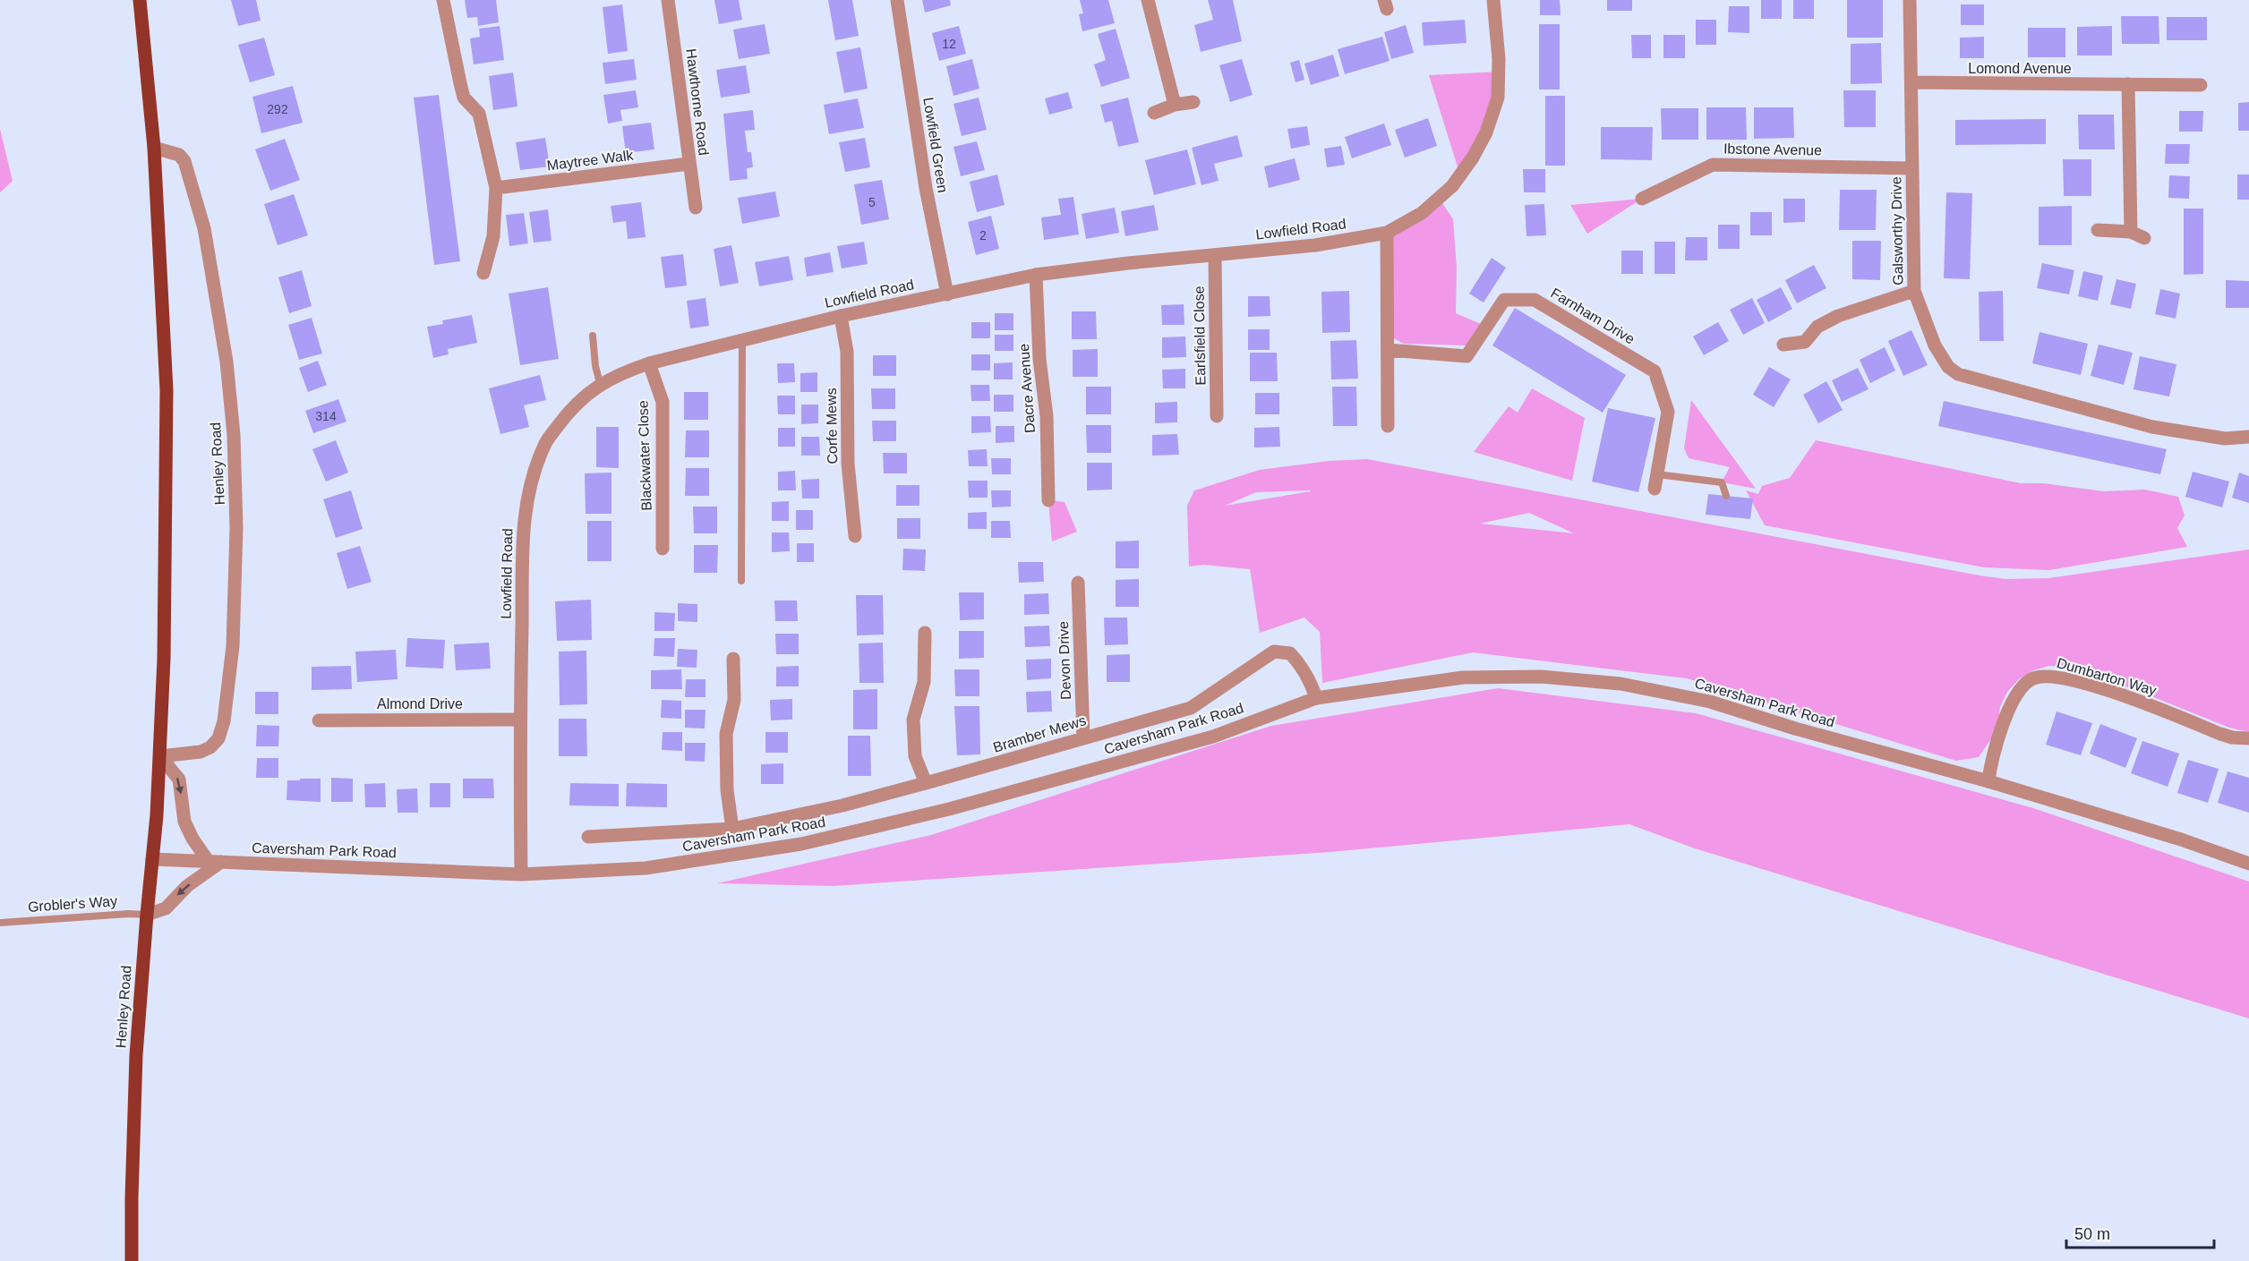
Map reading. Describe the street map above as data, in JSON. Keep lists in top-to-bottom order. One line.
{"streets":{"main road":["Henley Road"],"street":["Lomond Avenue","Hawthorne Road","Lowfield Green","Ibstone Avenue","Maytree Walk","Lowfield Road","Galsworthy Drive","Farnham Drive","Earlsfield Close","Dacre Avenue","Corfe Mews","Blackwater Close","Devon Drive","Dumbarton Way","Caversham Park Road","Almond Drive","Bramber Mews"],"lane":["Grobler's Way"]},"crossings":[["Lomond Avenue","Galsworthy Drive"],["Hawthorne Road","Maytree Walk"],["Lowfield Green","Lowfield Road"],["Ibstone Avenue","Galsworthy Drive"],["Lowfield Road","Earlsfield Close"],["Lowfield Road","Dacre Avenue"],["Lowfield Road","Corfe Mews"],["Lowfield Road","Blackwater Close"],["Lowfield Road","Caversham Park Road"],["Lowfield Road","Almond Drive"],["Henley Road","Caversham Park Road"],["Henley Road","Grobler's Way"],["Devon Drive","Bramber Mews"],["Dumbarton Way","Caversham Park Road"],["Caversham Park Road","Bramber Mews"]],"house_numbers":["12","292","5","2","314"],"scale_bar":"50 m"}
